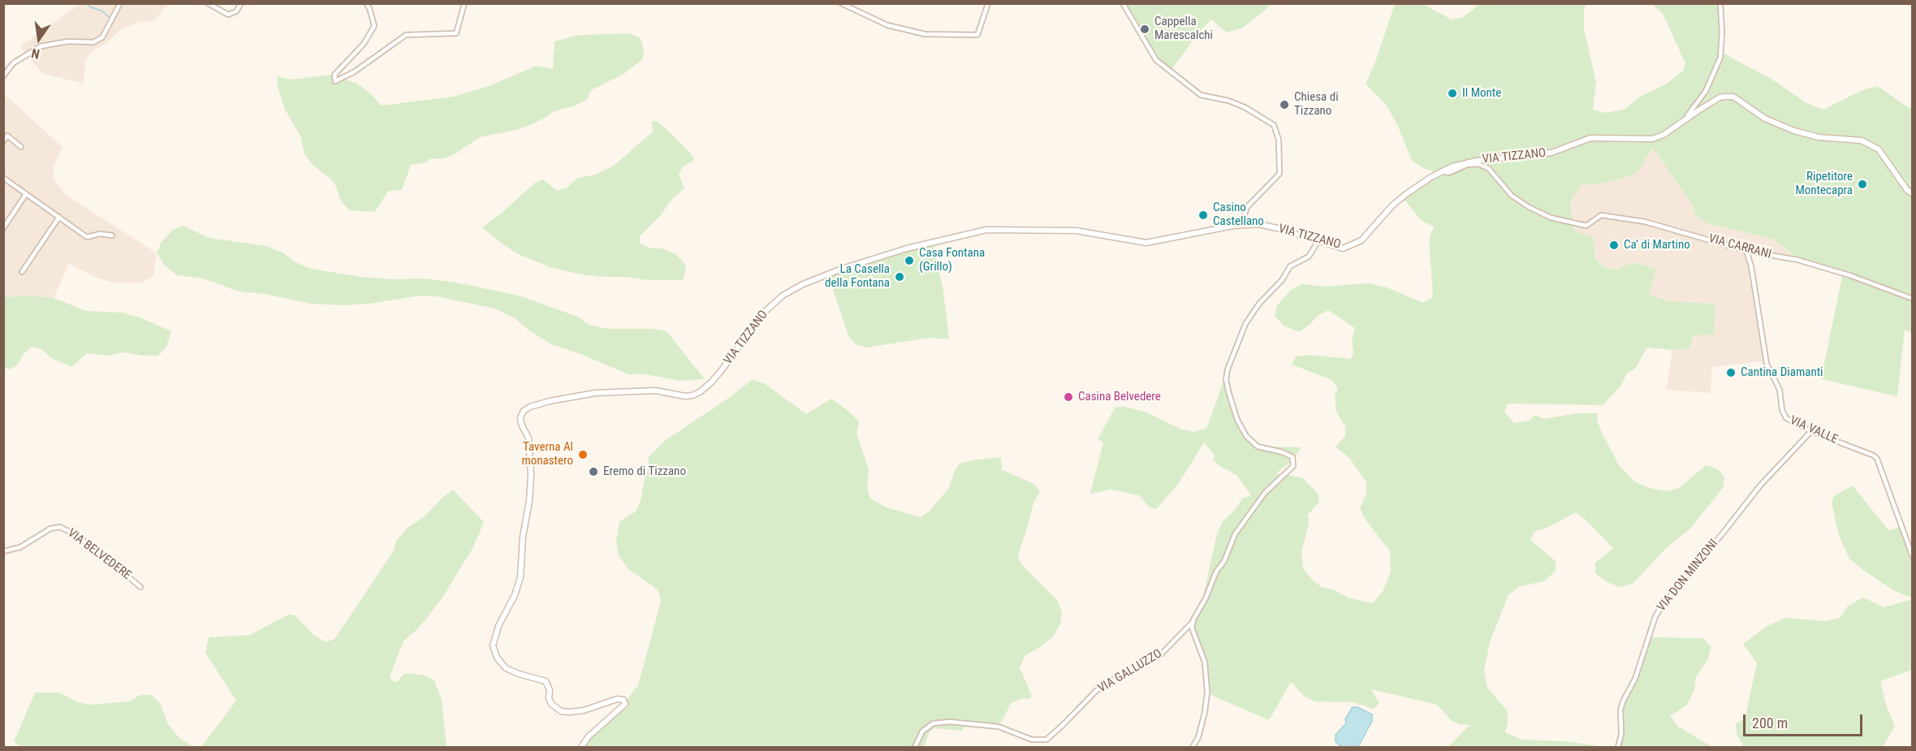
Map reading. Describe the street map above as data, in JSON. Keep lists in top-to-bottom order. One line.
{"streets":{"street":["VIA TIZZANO","VIA CARRANI","VIA VALLE","VIA BELVEDERE","VIA DON MINZONI","VIA GALLUZZO"]},"crossings":[["VIA TIZZANO","VIA CARRANI"],["VIA TIZZANO","VIA GALLUZZO"],["VIA CARRANI","VIA VALLE"],["VIA VALLE","VIA DON MINZONI"]],"places":["Cappella Marescalchi","Il Monte","Chiesa di Tizzano","Ripetitore Montecapra","Casino Castellano","Ca' di Martino","Casa Fontana (Grillo)","La Casella della Fontana","Cantina Diamanti","Casina Belvedere","Taverna Al monastero","Eremo di Tizzano"],"scale_bar":"200 m","north":"bottom"}
